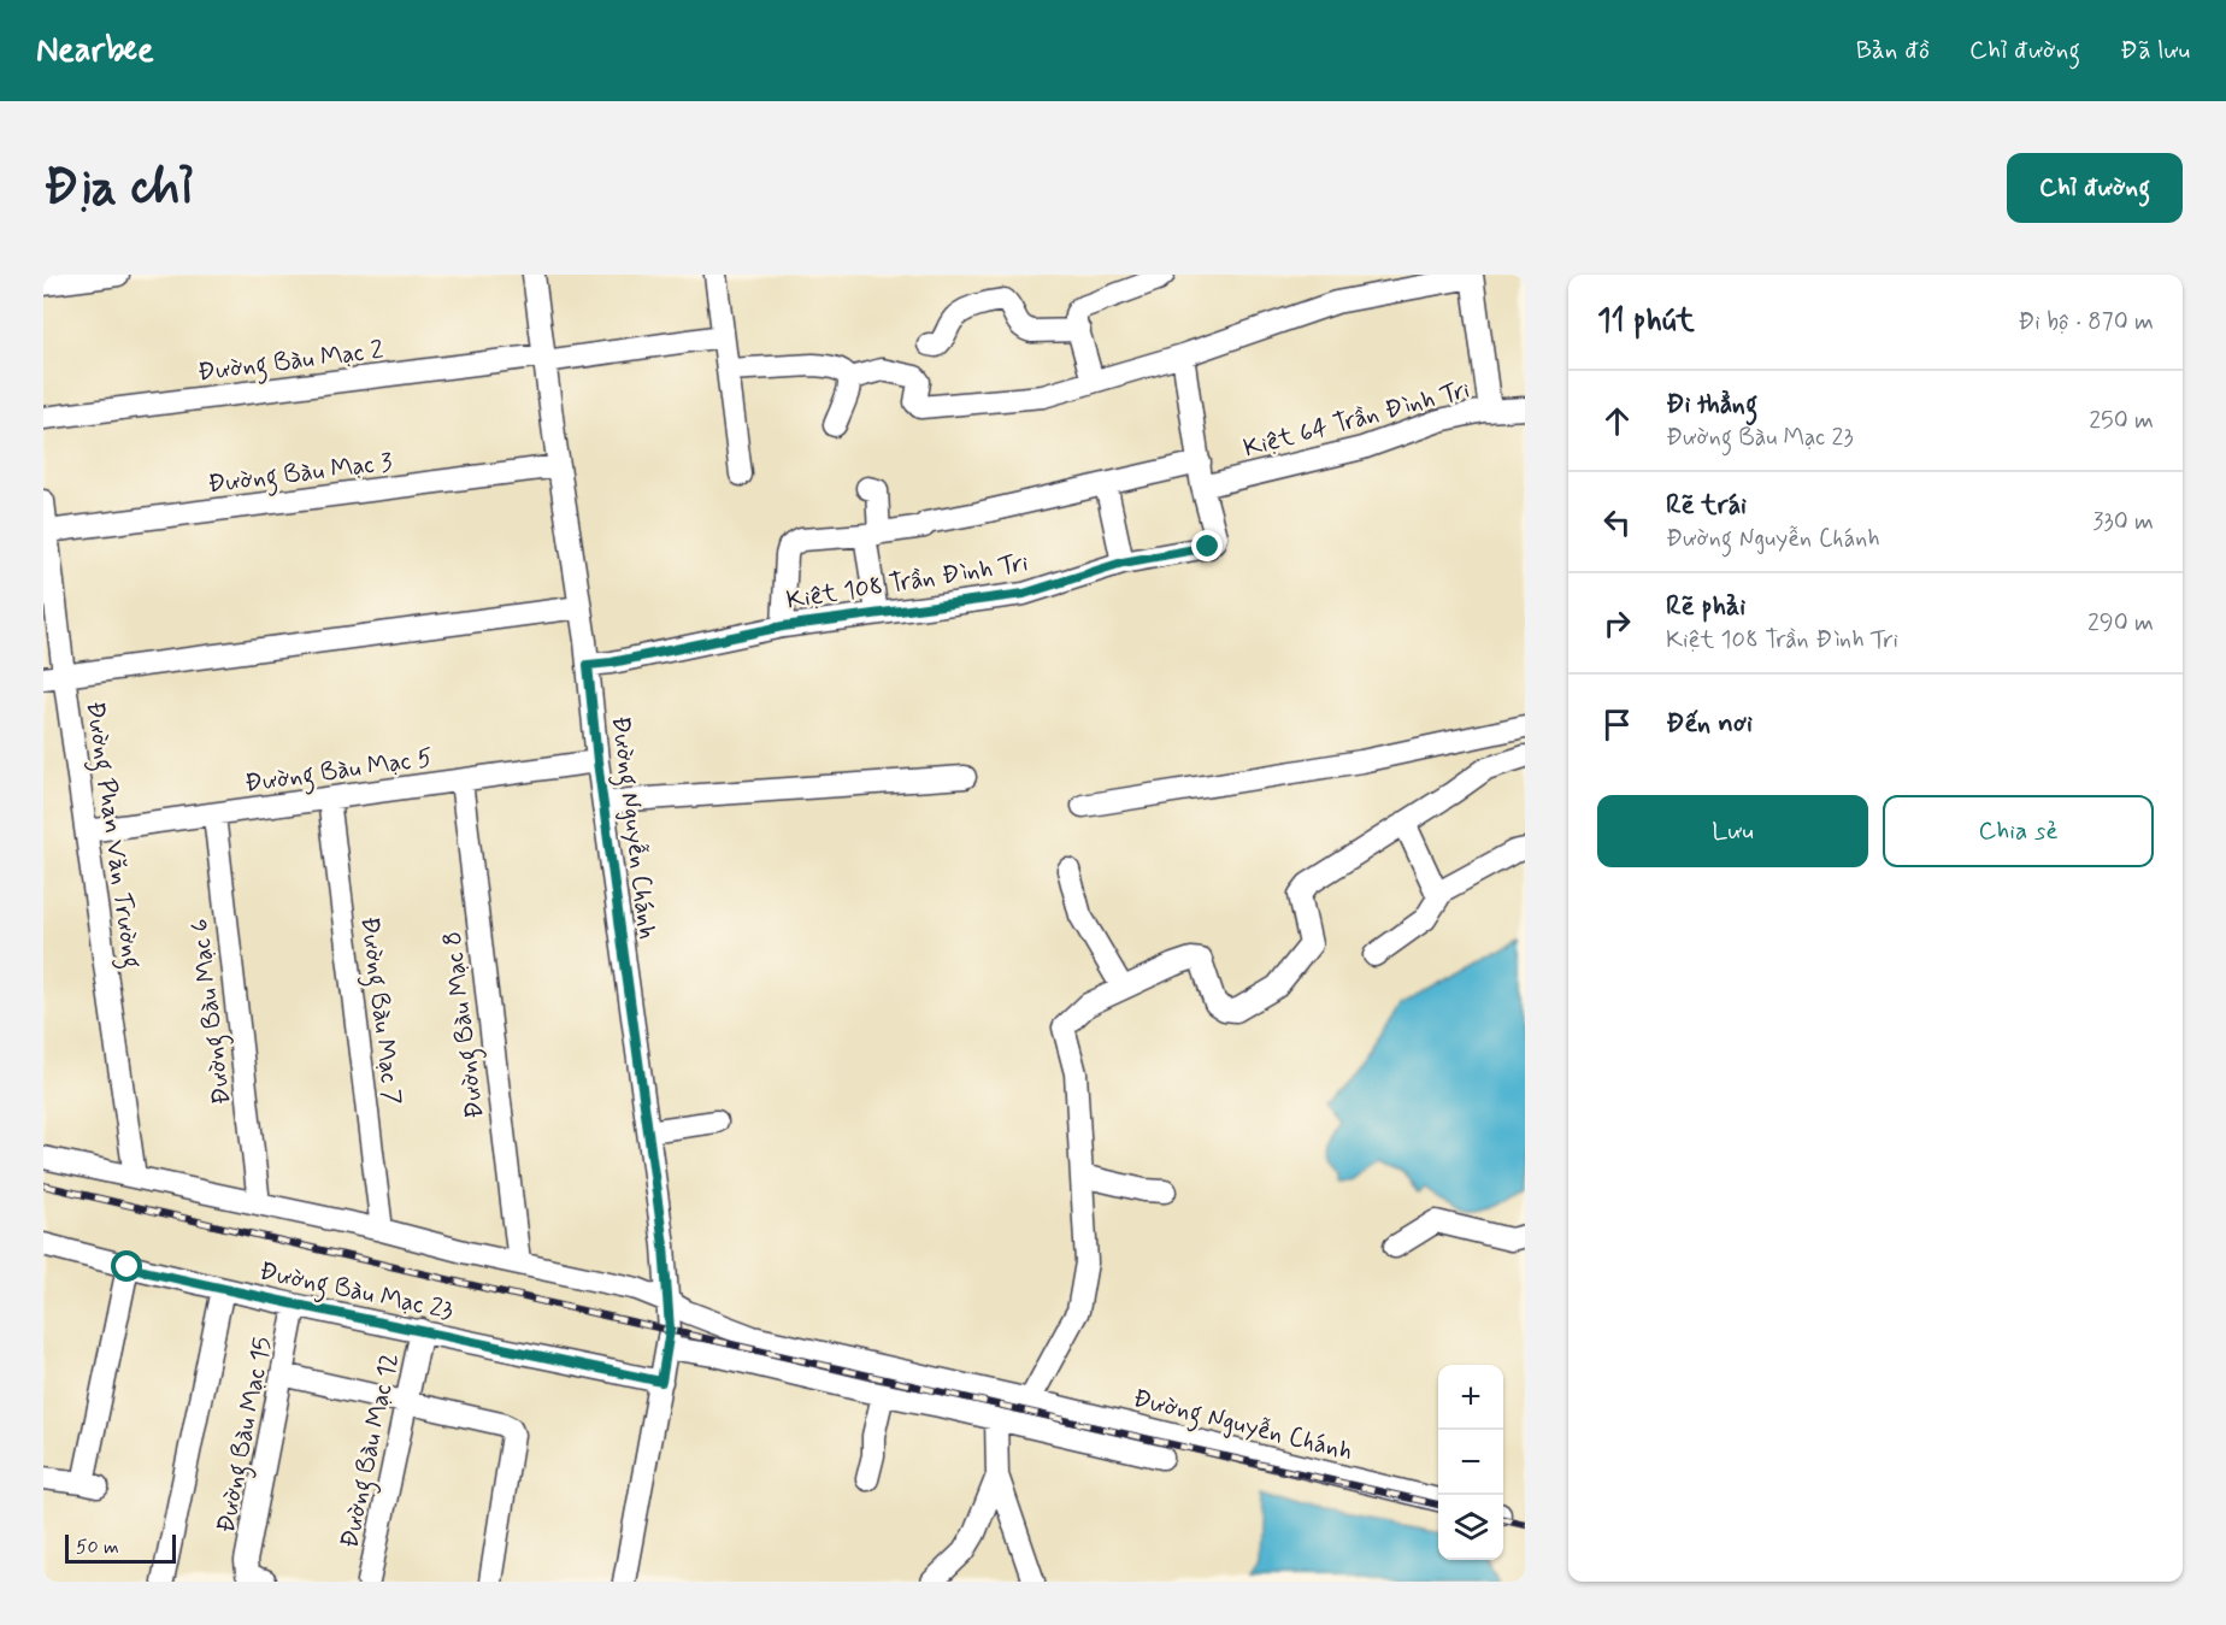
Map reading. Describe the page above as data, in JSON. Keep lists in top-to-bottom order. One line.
{"streets":{"street":["Đường Bàu Mạc 2","Kiệt 64 Trần Đình Tri","Đường Bàu Mạc 3","Kiệt 108 Trần Đình Tri","Đường Bàu Mạc 5","Đường Nguyễn Chánh","Đường Phan Văn Trường","Đường Bàu Mạc 7","Đường Bàu Mạc 6","Đường Bàu Mạc 8","Đường Bàu Mạc 23","Đường Bàu Mạc 15","Đường Bàu Mạc 12"]},"crossings":[["Đường Bàu Mạc 2","Đường Nguyễn Chánh"],["Kiệt 64 Trần Đình Tri","Kiệt 108 Trần Đình Tri"],["Đường Bàu Mạc 3","Đường Nguyễn Chánh"],["Đường Bàu Mạc 3","Đường Phan Văn Trường"],["Kiệt 108 Trần Đình Tri","Đường Nguyễn Chánh"],["Đường Bàu Mạc 5","Đường Nguyễn Chánh"],["Đường Bàu Mạc 5","Đường Phan Văn Trường"],["Đường Bàu Mạc 5","Đường Bàu Mạc 7"],["Đường Bàu Mạc 5","Đường Bàu Mạc 6"],["Đường Bàu Mạc 5","Đường Bàu Mạc 8"],["Đường Nguyễn Chánh","Đường Bàu Mạc 23"],["Đường Bàu Mạc 23","Đường Bàu Mạc 15"],["Đường Bàu Mạc 23","Đường Bàu Mạc 12"]],"scale_bar":"50 m","page":{"header":"Nearbee","nav":["Bản đồ","Chỉ đường","Đã lưu"],"buttons":["Chỉ đường",["Lưu","Chia sẻ"]],"title":"Địa chỉ","heading":["11 phút","Đi bộ · 870 m"],"list":[["Đi thẳng","Đường Bàu Mạc 23","250 m"],["Rẽ trái","Đường Nguyễn Chánh","330 m"],["Rẽ phải","Kiệt 108 Trần Đình Tri","290 m"],"Đến nơi"],"map_buttons":["+","−"],"scale":"50 m"}}
